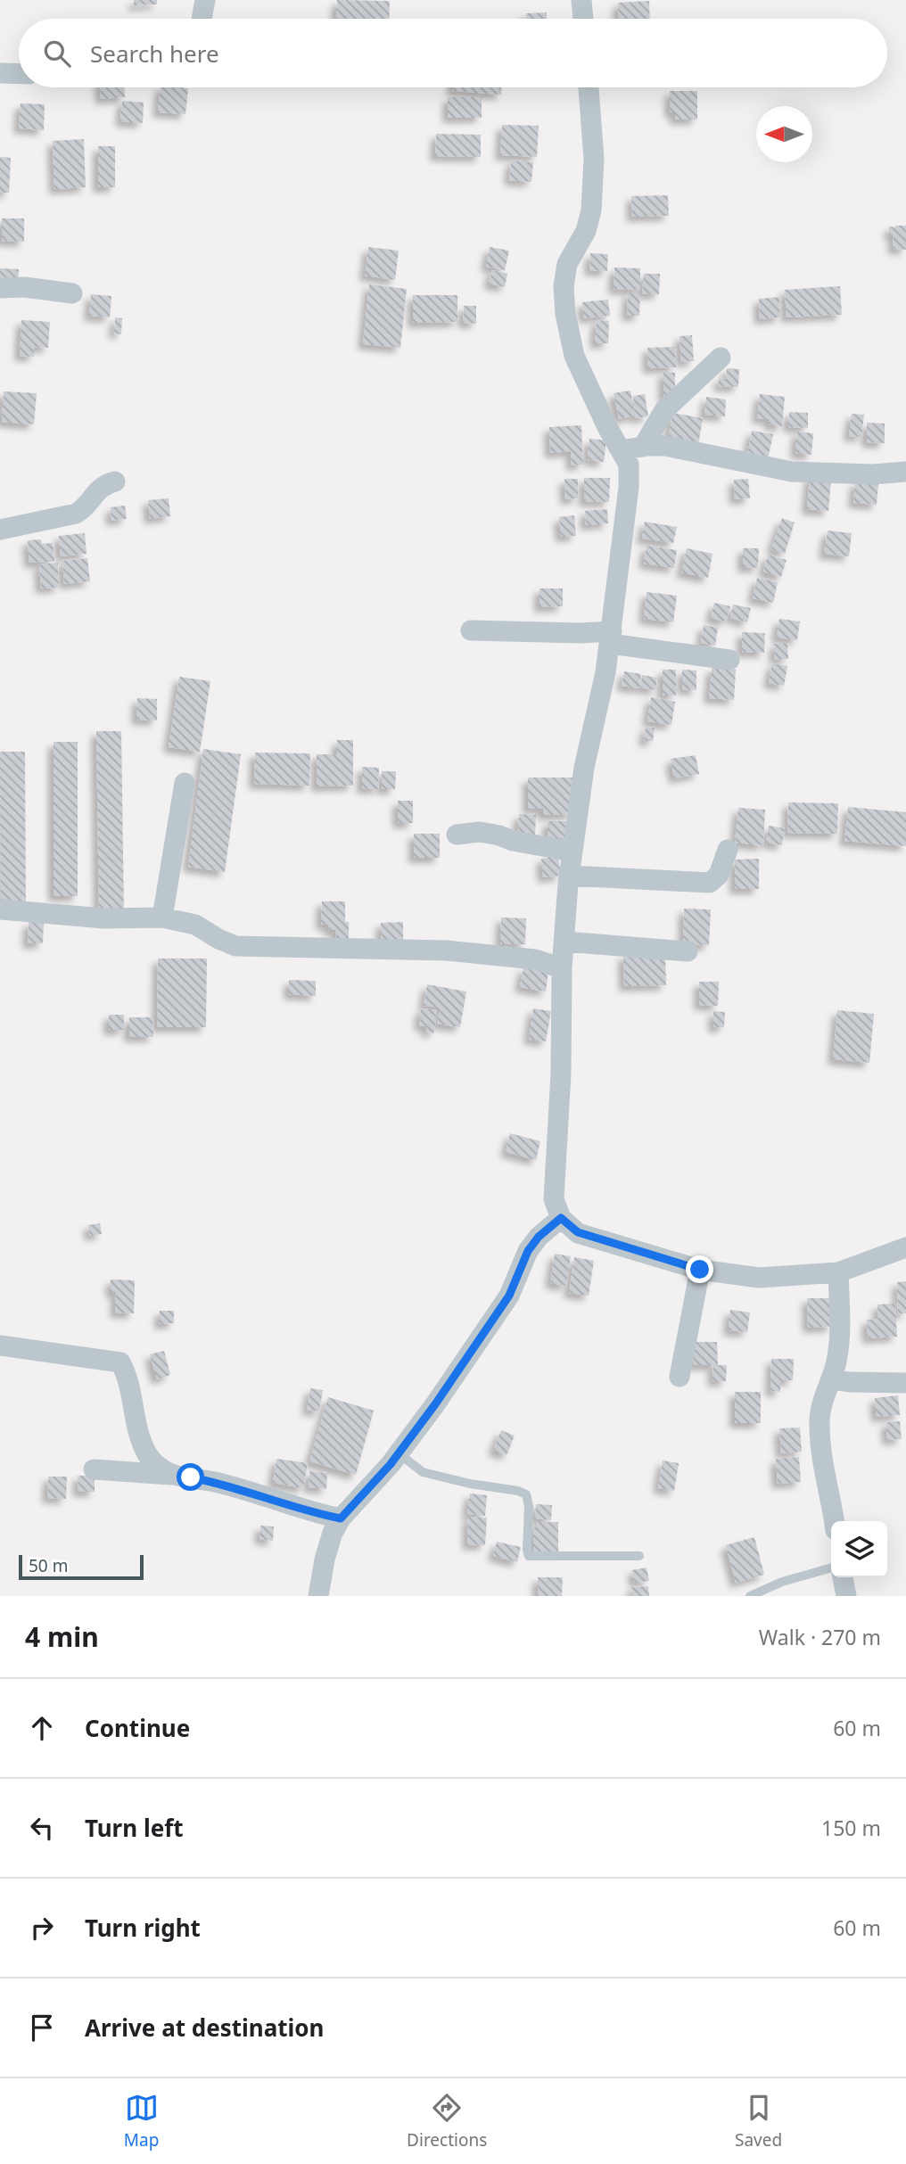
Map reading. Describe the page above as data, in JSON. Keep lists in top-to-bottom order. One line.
{"scale_bar":"50 m","north":"left","page":{"search":"Search here","scale":"50 m","heading":["4 min","Walk · 270 m"],"list":[["Continue","60 m"],["Turn left","150 m"],["Turn right","60 m"],"Arrive at destination"],"nav":["Map","Directions","Saved"]}}
